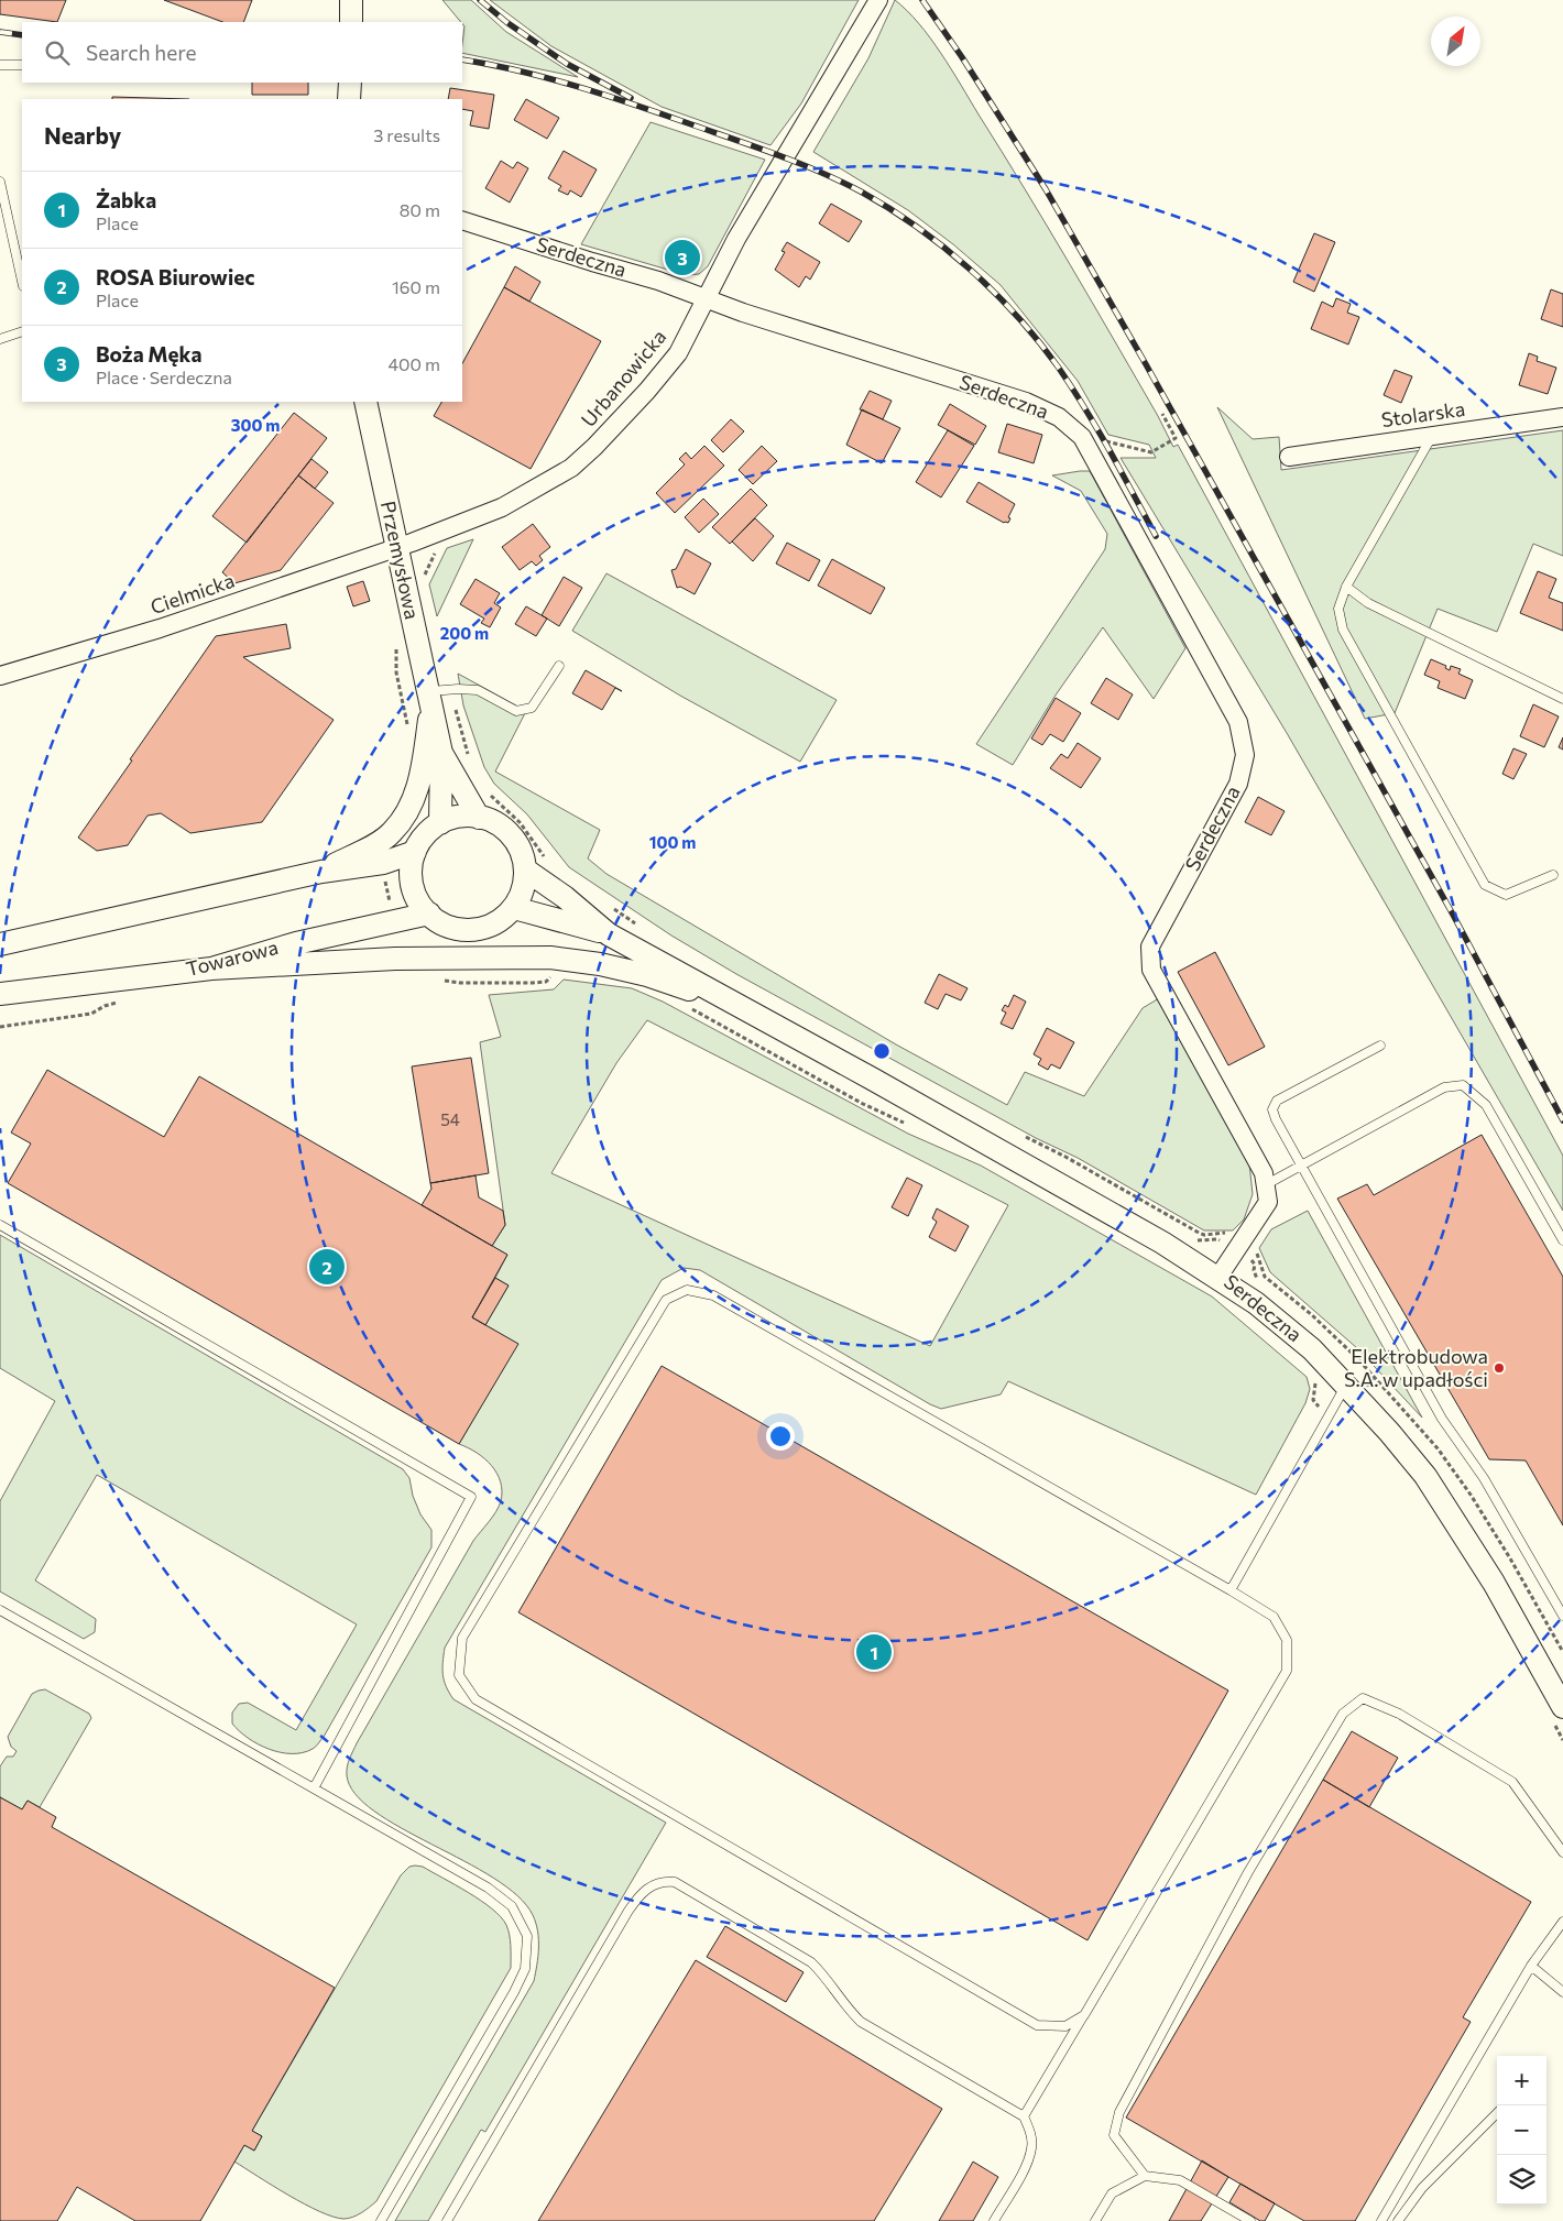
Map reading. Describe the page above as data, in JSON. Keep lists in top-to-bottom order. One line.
{"streets":{"street":["Serdeczna","Urbanowicka","Stolarska","Przemysłowa","Cielmicka","Towarowa"]},"crossings":[["Serdeczna","Urbanowicka"],["Urbanowicka","Przemysłowa"],["Urbanowicka","Cielmicka"],["Przemysłowa","Cielmicka"],["Przemysłowa","Towarowa"]],"places":["Elektrobudowa S.A. w upadłości"],"house_numbers":["54"],"north":"top right","page":{"search":"Search here","heading":["Nearby","3 results"],"list":[{"mark":"1","name":"Żabka","note":"Place","value":"80 m"},{"mark":"2","name":"ROSA Biurowiec","note":"Place","value":"160 m"},{"mark":"3","name":"Boża Męka","note":"Place · Serdeczna","value":"400 m"}],"pins":["3","2","1"],"map_buttons":["+","−"]},"rings":["300 m","200 m","100 m"]}
